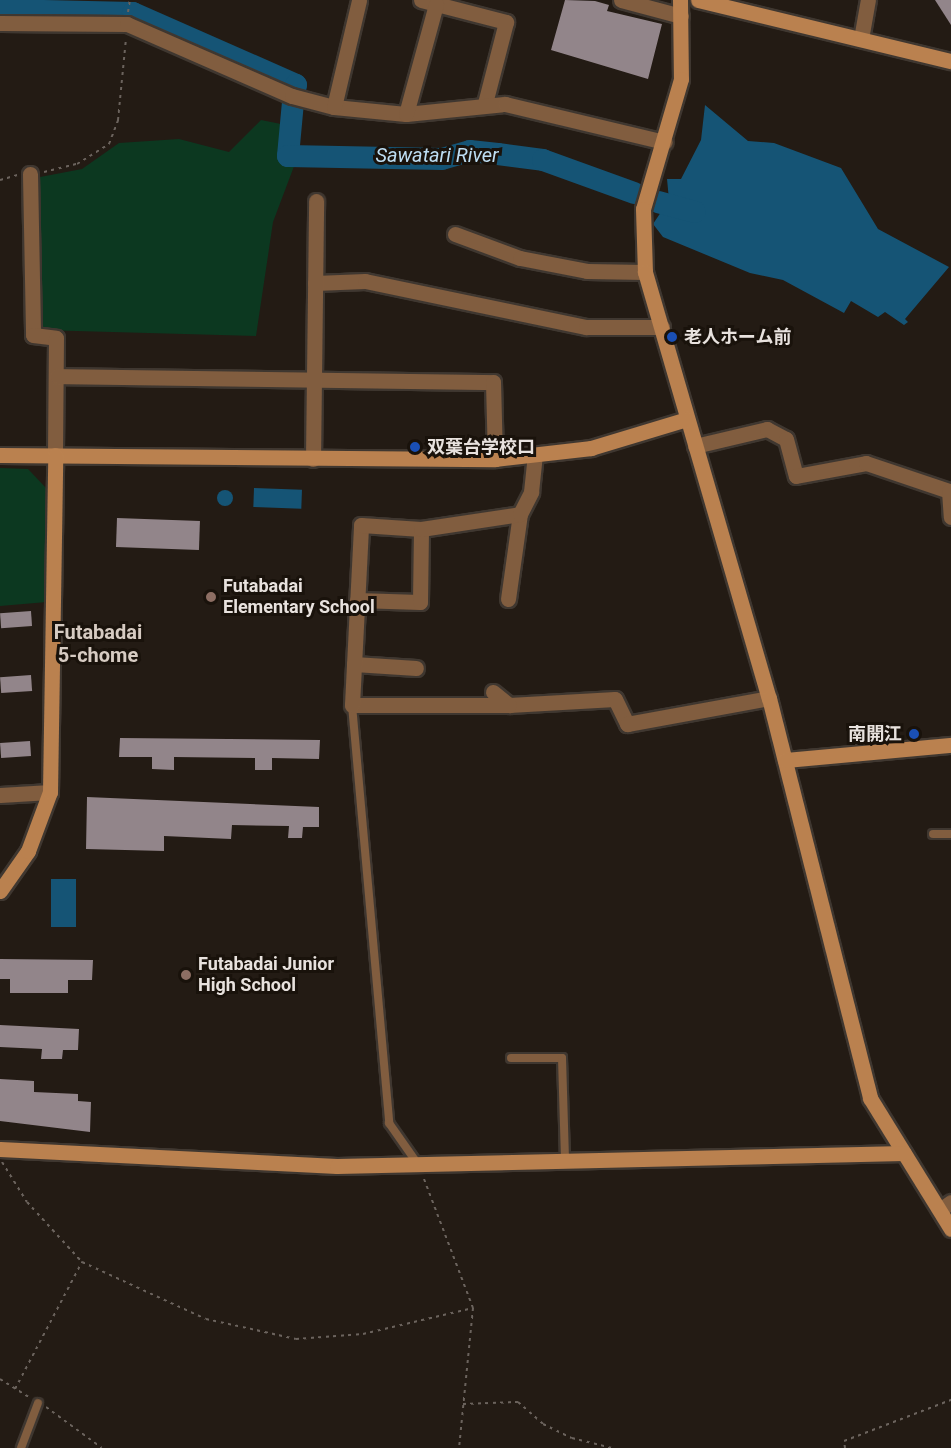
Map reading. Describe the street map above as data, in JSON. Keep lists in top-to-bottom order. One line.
{"districts":["Futabadai 5-chome"],"water":["Sawatari River"],"places":["老人ホーム前","双葉台学校口","Futabadai Elementary School","南開江","Futabadai Junior High School"]}
